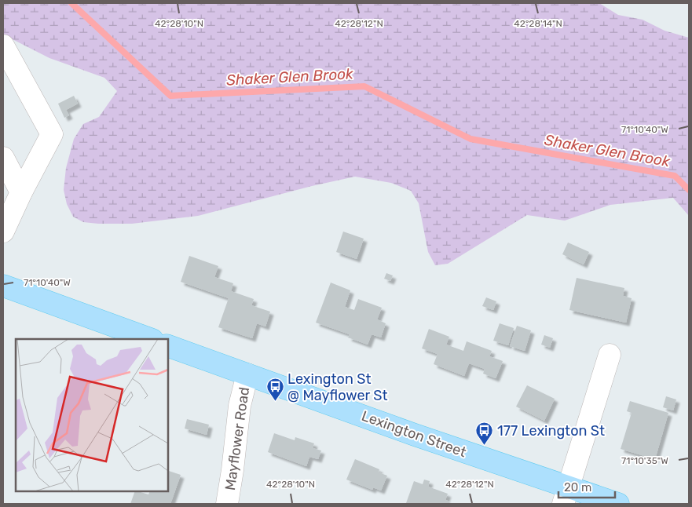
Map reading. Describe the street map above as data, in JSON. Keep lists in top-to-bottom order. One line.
{"streets":{"main road":["Lexington Street"],"street":["Mayflower Road"]},"crossings":[["Lexington Street","Mayflower Road"]],"water":["Shaker Glen Brook"],"places":{"bus stop":["Lexington St @ Mayflower St","177 Lexington St"]},"scale_bar":"20 m","coordinates":["42°28'10\"N","42°28'12\"N","42°28'14\"N","71°10'40\"W","71°10'35\"W"]}
